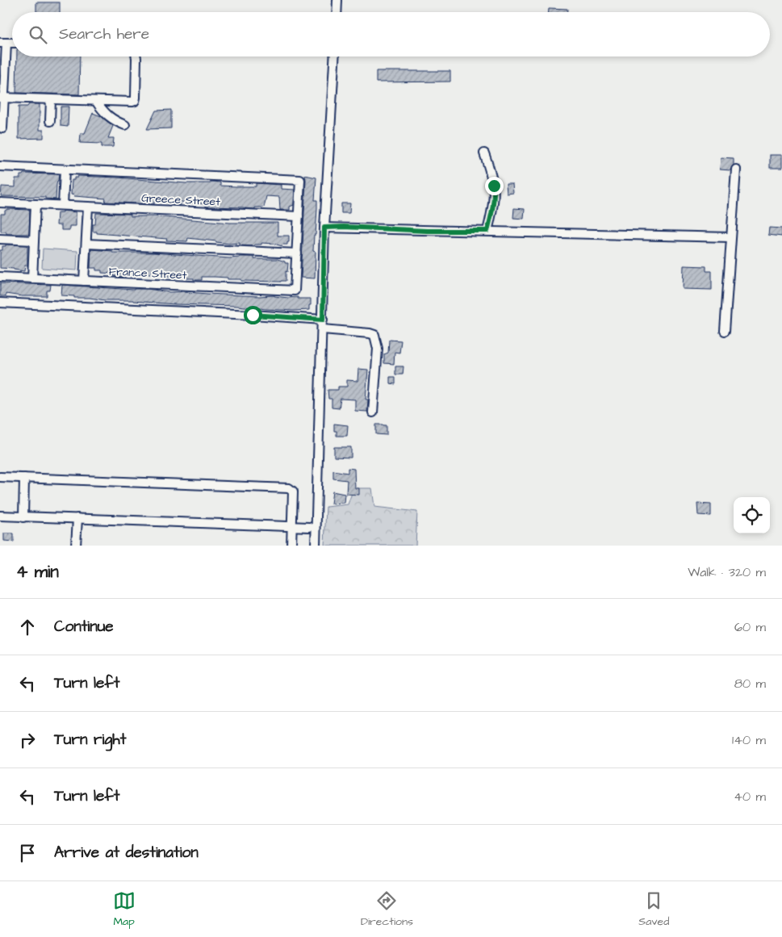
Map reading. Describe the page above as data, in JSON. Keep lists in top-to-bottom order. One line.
{"streets":{"street":["Greece Street","France Street"]},"page":{"search":"Search here","heading":["4 min","Walk · 320 m"],"list":[["Continue","60 m"],["Turn left","80 m"],["Turn right","140 m"],["Turn left","40 m"],"Arrive at destination"],"nav":["Map","Directions","Saved"]}}
